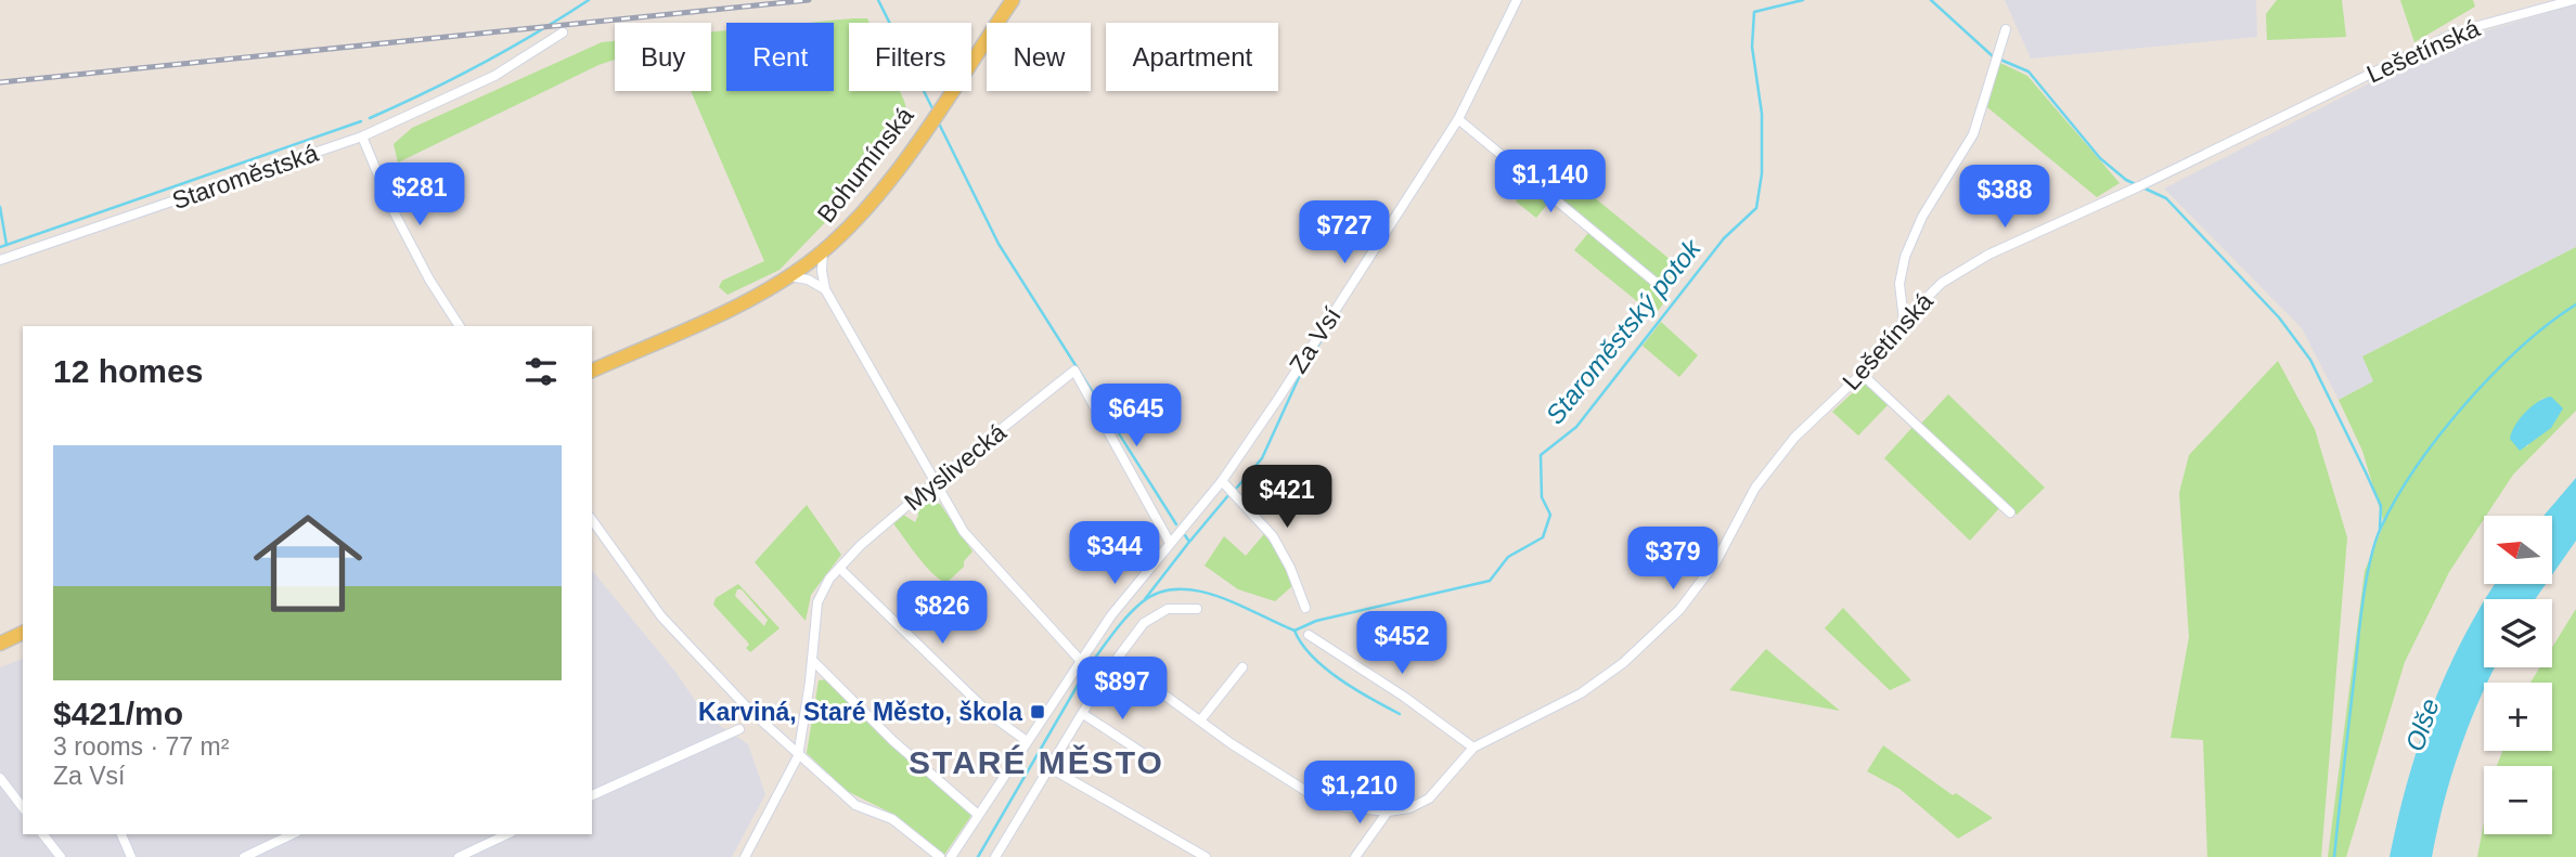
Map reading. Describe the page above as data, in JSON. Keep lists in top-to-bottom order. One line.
{"streets":{"main road":["Bohumínská"],"street":["Lešetínská","Staroměstská","Za Vsí","Myslivecká"]},"crossings":[["Za Vsí","Myslivecká"]],"districts":["STARÉ MĚSTO"],"water":["Staroměstský potok","Olše"],"places":{"transit":["Karviná, Staré Město, škola"]},"north":"left","page":{"chip":["Buy","Rent","Filters","New","Apartment"],"price":["$1,140","$281","$388","$727","$645","$421","$344","$379","$826","$452","$897","$1,210"],"heading":"12 homes","list":[{"name":"$421/mo","note":"3 rooms · 77 m² · Za Vsí"}],"map_buttons":["+","−"]}}
